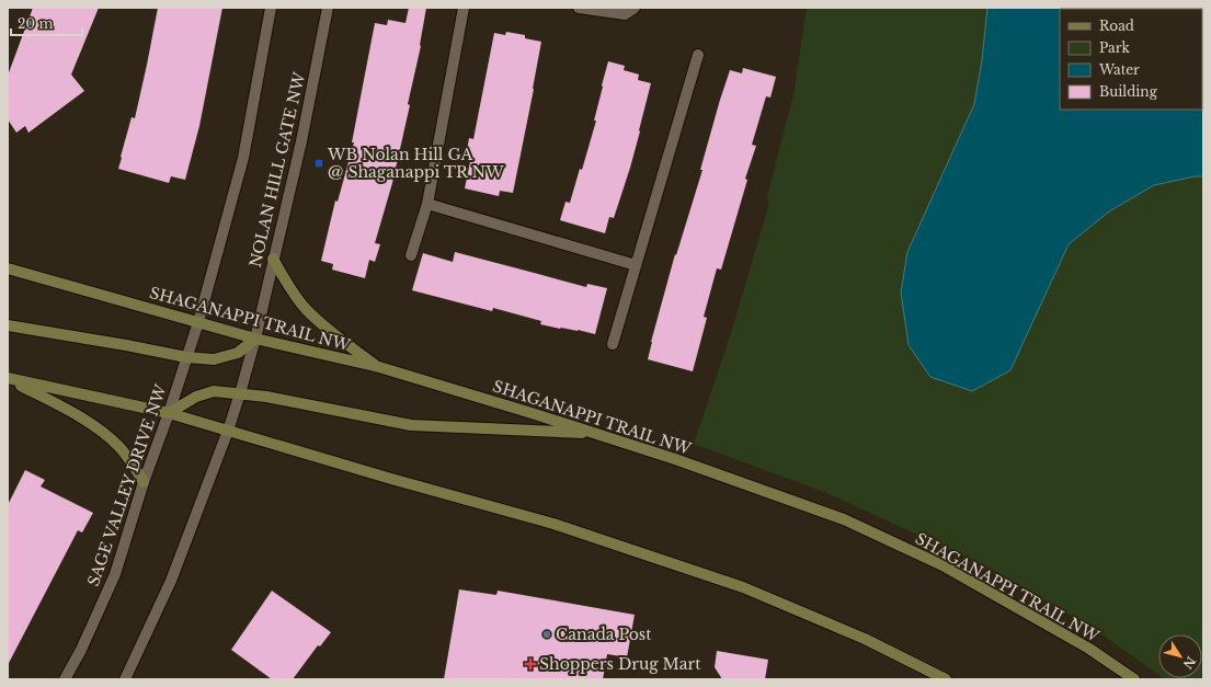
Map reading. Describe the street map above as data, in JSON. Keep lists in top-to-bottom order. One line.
{"streets":{"main road":["SHAGANAPPI TRAIL NW"],"street":["NOLAN HILL GATE NW","SAGE VALLEY DRIVE NW"]},"crossings":[["NOLAN HILL GATE NW","SHAGANAPPI TRAIL NW"],["SHAGANAPPI TRAIL NW","SAGE VALLEY DRIVE NW"]],"places":{"transit":["WB Nolan Hill GA @ Shaganappi TR NW"],"other":["Canada Post"],"health":["Shoppers Drug Mart"]},"legend":["Road","Park","Water","Building"],"scale_bar":"20 m","north":"bottom right"}
